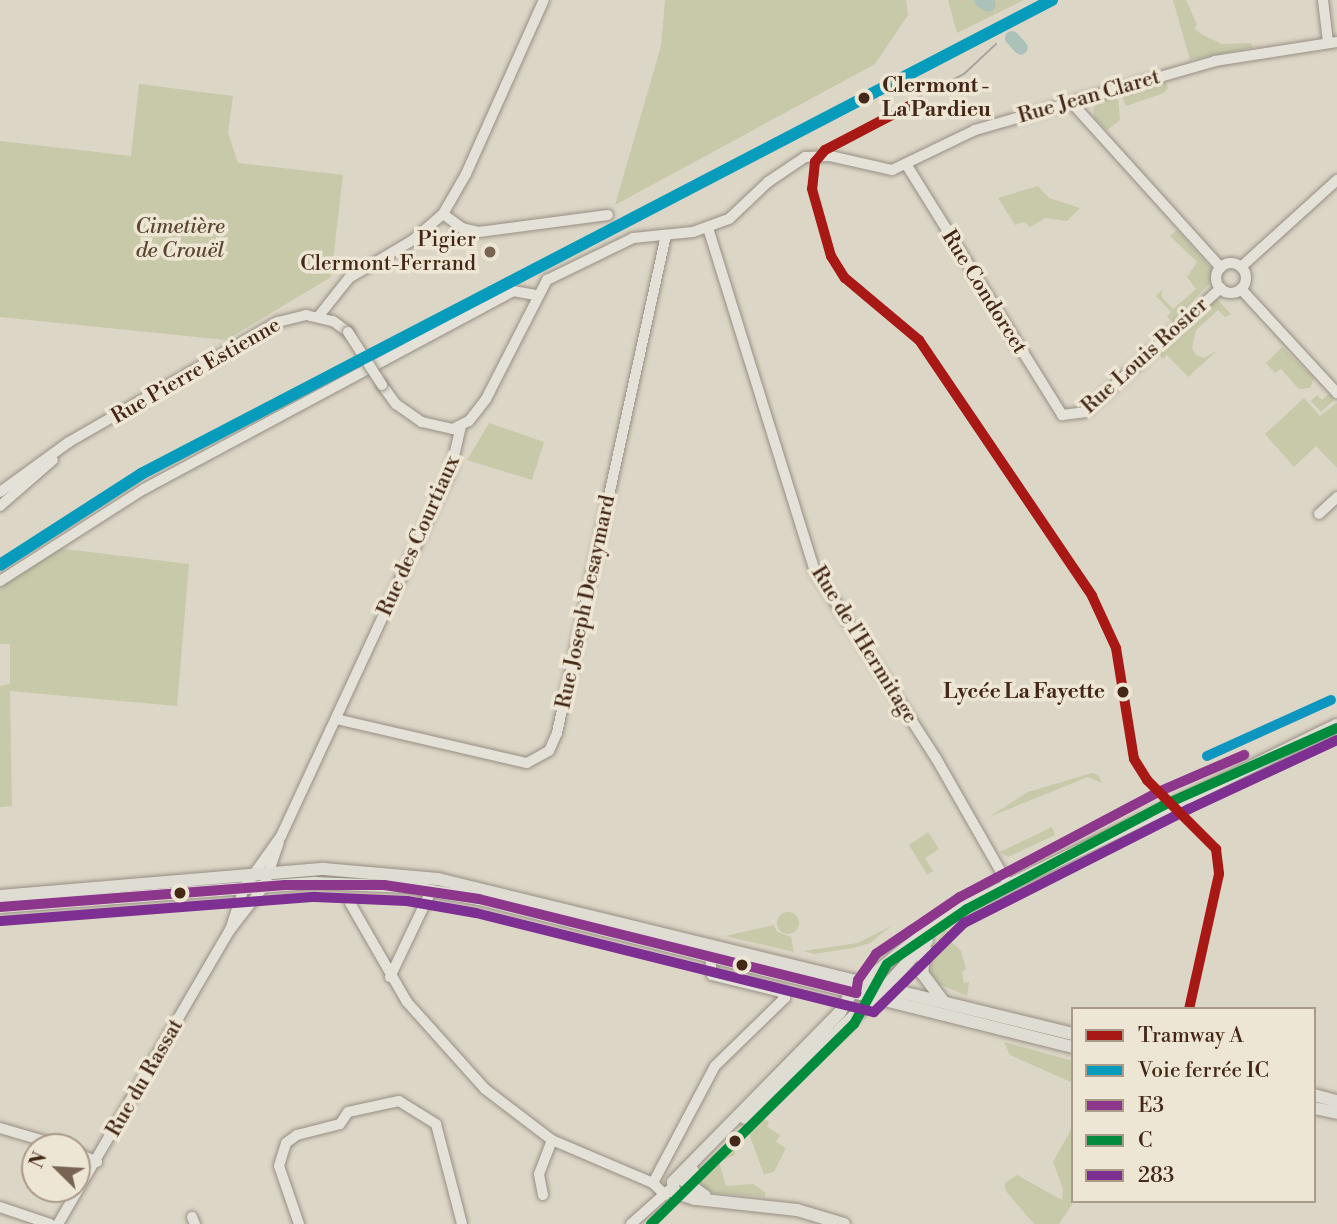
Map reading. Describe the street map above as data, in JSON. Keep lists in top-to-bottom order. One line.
{"streets":{"street":["Rue Jean Claret","Rue Condorcet","Rue Louis Rosier","Rue Pierre Estienne","Rue des Courtiaux","Rue Joseph Desaymard","Rue de l'Hermitage","Rue du Rassat"]},"crossings":[["Rue Jean Claret","Rue Condorcet"],["Rue Jean Claret","Rue des Courtiaux"],["Rue Jean Claret","Rue de l'Hermitage"],["Rue Condorcet","Rue Louis Rosier"],["Rue des Courtiaux","Rue Joseph Desaymard"],["Rue des Courtiaux","Rue de l'Hermitage"],["Rue des Courtiaux","Rue du Rassat"]],"parks":["Cimetière de Crouël"],"places":["Clermont - La Pardieu","Pigier Clermont-Ferrand","Lycée La Fayette"],"lines":["rail line IC","tram line A","transit line C","transit line 283","transit line E3"],"legend":["Tramway A","Voie ferrée IC","E3","C","283"],"north":"top left"}
